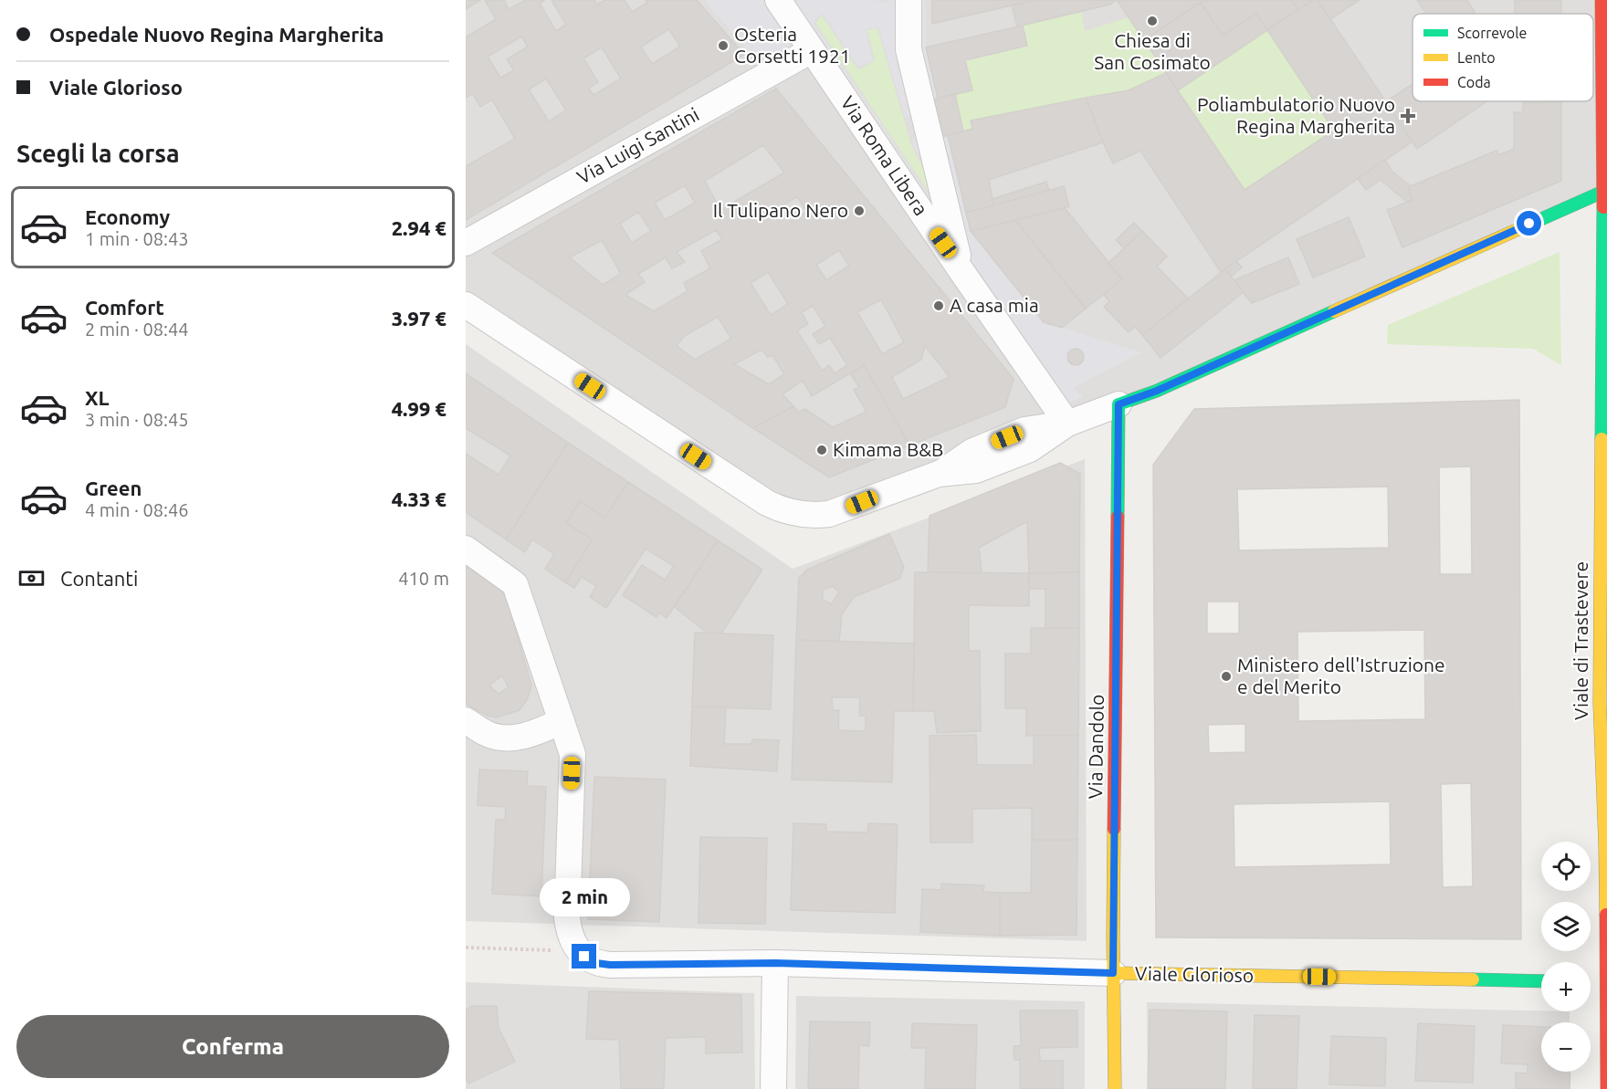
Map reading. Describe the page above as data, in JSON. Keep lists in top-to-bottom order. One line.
{"streets":{"street":["Via Luigi Santini","Via Roma Libera","Viale di Trastevere","Via Dandolo","Viale Glorioso"]},"crossings":[["Via Luigi Santini","Via Roma Libera"],["Via Dandolo","Viale Glorioso"]],"places":{"other":["Chiesa di San Cosimato","Osteria Corsetti 1921","Il Tulipano Nero","A casa mia","Kimama B&B","Ministero dell'Istruzione e del Merito"],"health":["Poliambulatorio Nuovo Regina Margherita"]},"legend":["Scorrevole","Lento","Coda"],"page":{"banner":["Ospedale Nuovo Regina Margherita","Viale Glorioso"],"heading":"Scegli la corsa","list":[{"name":"Economy","note":"1 min · 08:43","value":"2.94 €"},{"name":"Comfort","note":"2 min · 08:44","value":"3.97 €"},{"name":"XL","note":"3 min · 08:45","value":"4.99 €"},{"name":"Green","note":"4 min · 08:46","value":"4.33 €"}],"pay":["Contanti","410 m"],"map_buttons":["+","−"],"bubble":"2 min","buttons":"Conferma"}}
